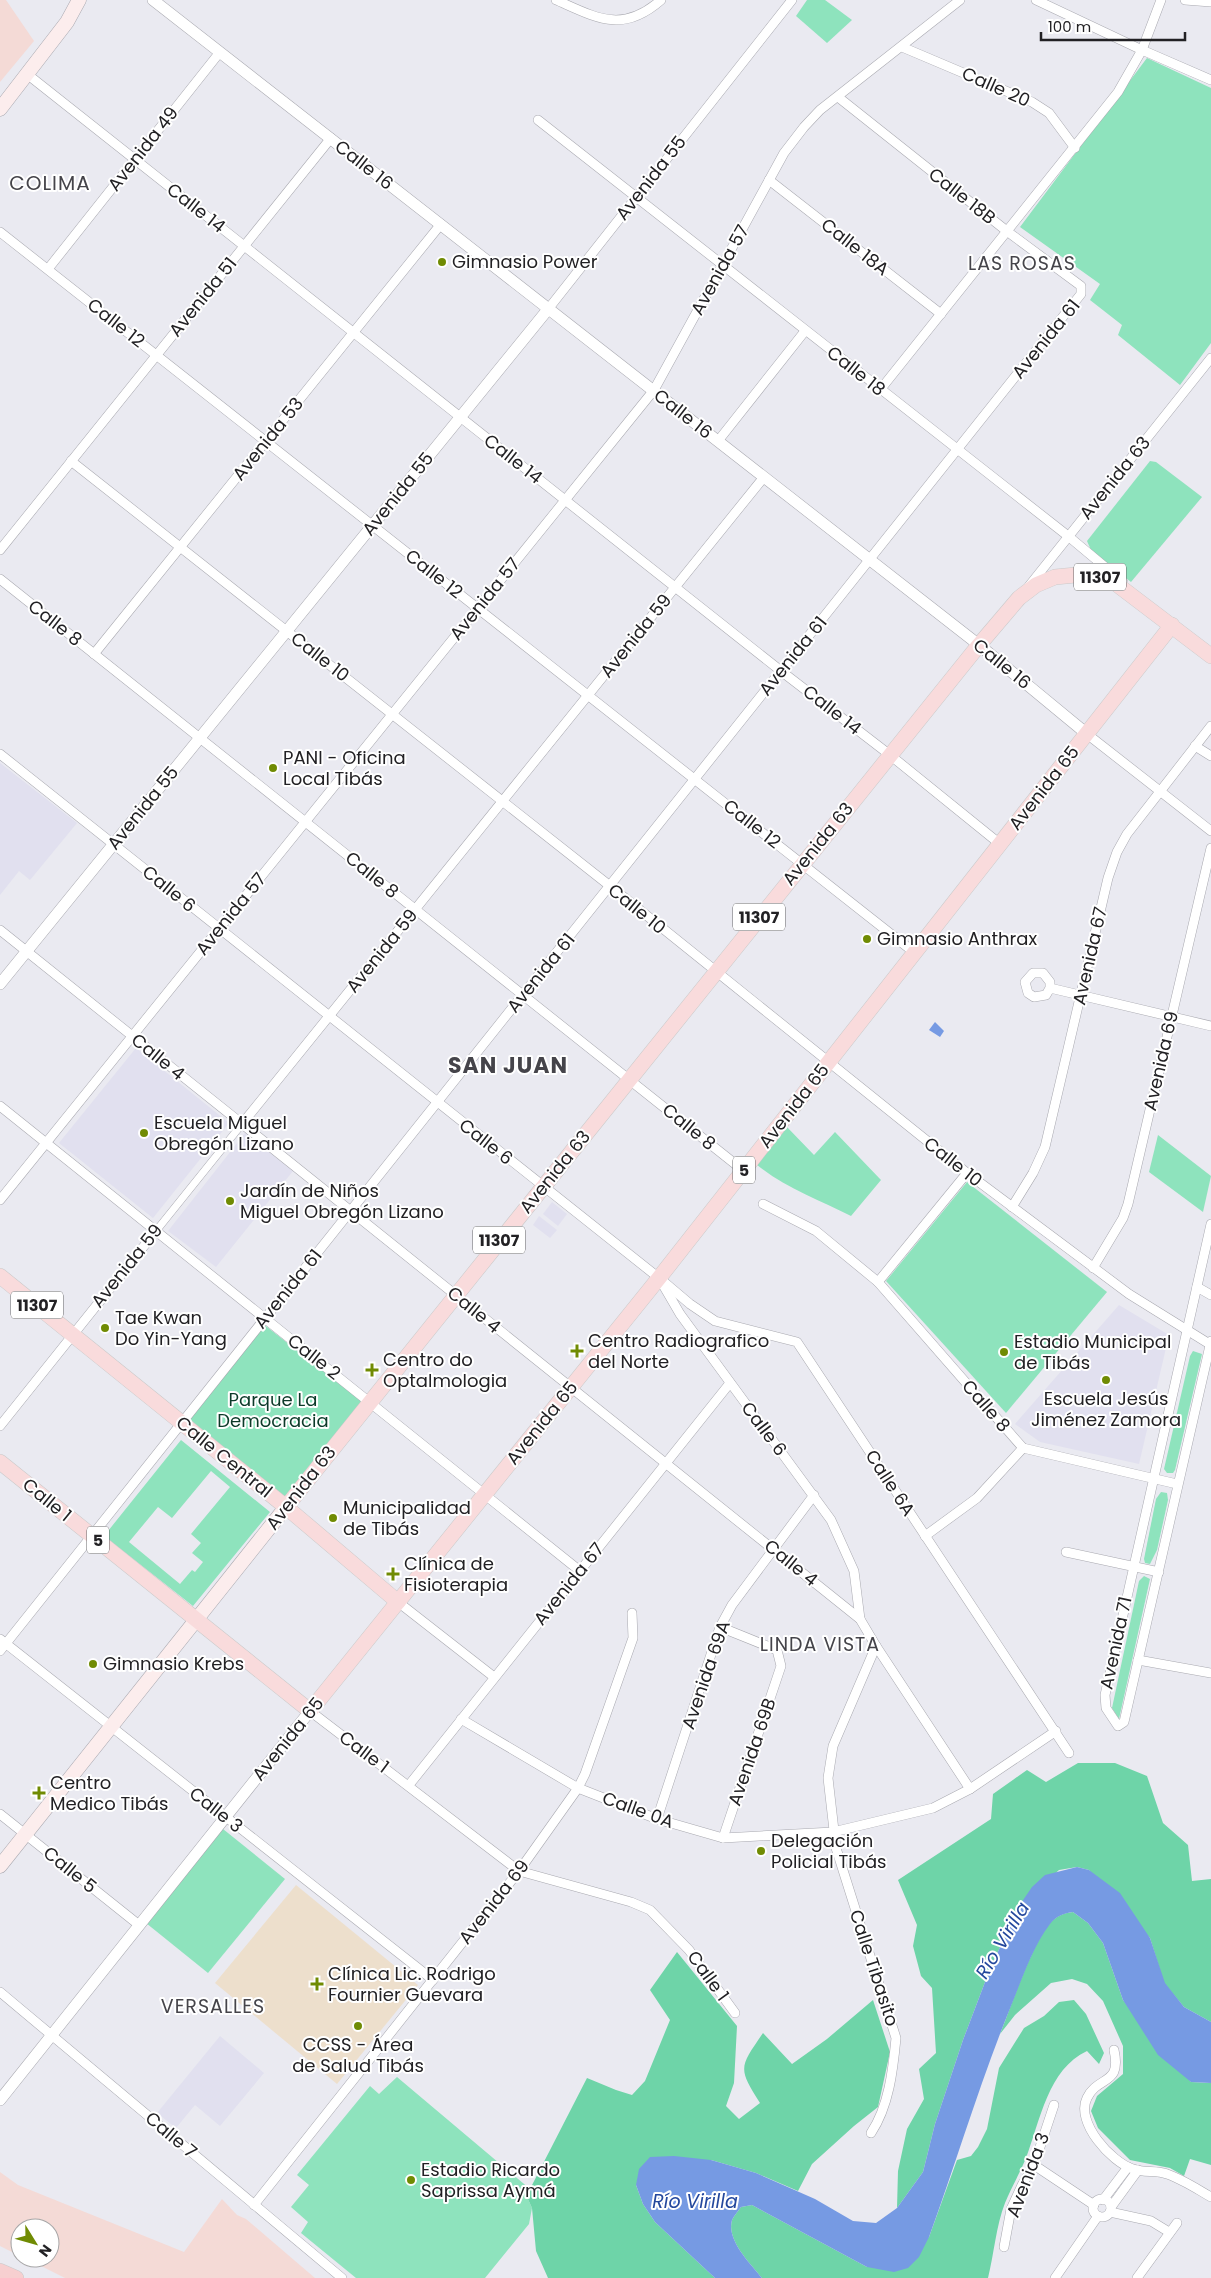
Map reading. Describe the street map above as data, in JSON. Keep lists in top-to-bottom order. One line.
{"streets":{"main road":["Avenida 63","11307","Avenida 65","5","Calle Central","Calle 1"],"street":["Calle 20","Avenida 49","Calle 16","Avenida 55","Calle 18B","Calle 14","Calle 18A","Avenida 57","Avenida 51","Calle 12","Avenida 61","Calle 18","Avenida 53","Calle 8","Avenida 59","Calle 10","Calle 6","Avenida 67","Calle 4","Avenida 69","Calle 2","Calle 6A","Avenida 71","Avenida 69A","Avenida 69B","Calle 3","Calle 0A","Calle 5","Calle Tibasito","Calle 7","Avenida 3"]},"crossings":[["Calle 20","Avenida 57"],["Avenida 49","Calle 16"],["Avenida 49","Calle 14"],["Avenida 49","Calle 12"],["Calle 16","Avenida 55"],["Calle 16","Avenida 57"],["Calle 16","Avenida 51"],["Calle 16","Avenida 61"],["Calle 16","Avenida 53"],["Calle 16","Avenida 63"],["Calle 16","Avenida 59"],["Calle 16","Avenida 65"],["Calle 16","Avenida 67"],["Avenida 55","Calle 14"],["Avenida 55","Calle 12"],["Avenida 55","Calle 18"],["Avenida 55","Calle 8"],["Avenida 55","Calle 10"],["Avenida 55","Calle 6"],["Avenida 55","Calle 4"],["Calle 18B","Avenida 57"],["Calle 18B","Avenida 61"],["Calle 14","Avenida 57"],["Calle 14","Avenida 51"],["Calle 14","Avenida 61"],["Calle 14","Avenida 53"],["Calle 14","Avenida 63"],["Calle 14","Avenida 59"],["Calle 14","Avenida 65"],["Calle 18A","Avenida 57"],["Avenida 57","Calle 12"],["Avenida 57","Calle 18"],["Avenida 57","Calle 8"],["Avenida 57","Calle 10"],["Avenida 57","Calle 6"],["Avenida 57","Calle 4"],["Avenida 57","Calle 2"],["Avenida 51","Calle 12"],["Avenida 51","Calle 10"],["Calle 12","Avenida 61"],["Calle 12","Avenida 53"],["Calle 12","Avenida 63"],["Calle 12","Avenida 59"],["Calle 12","Avenida 65"],["Avenida 61","Calle 18"],["Avenida 61","Calle 8"],["Avenida 61","Calle 10"],["Avenida 61","Calle 6"],["Avenida 61","Calle 4"],["Avenida 61","Calle 2"],["Avenida 61","Calle Central"],["Avenida 61","Calle 1"],["Avenida 61","Calle 3"],["Calle 18","Avenida 63"],["Calle 18","Avenida 65"],["Avenida 53","Calle 8"],["Avenida 53","Calle 10"],["Avenida 63","Calle 8"],["Avenida 63","Calle 10"],["Avenida 63","Avenida 65"],["Avenida 63","Calle 6"],["Avenida 63","Calle 4"],["Avenida 63","Calle 2"],["Avenida 63","Calle Central"],["Avenida 63","Calle 1"],["Avenida 63","Calle 3"],["Avenida 63","Calle 5"],["Calle 8","Avenida 59"],["Calle 8","Avenida 65"],["Calle 8","Avenida 71"],["Avenida 59","Calle 10"],["Avenida 59","Calle 6"],["Avenida 59","Calle 4"],["Avenida 59","Calle 2"],["Avenida 59","Calle Central"],["Calle 10","Avenida 65"],["Calle 10","Avenida 67"],["Calle 10","Avenida 69"],["Calle 10","Avenida 71"],["Avenida 65","Calle 6"],["Avenida 65","Calle 4"],["Avenida 65","Calle 2"],["Avenida 65","Calle Central"],["Avenida 65","Calle 6A"],["Avenida 65","Calle 1"],["Avenida 65","Calle 3"],["Avenida 65","Calle 5"],["Avenida 65","Calle 7"],["Calle 6","Avenida 67"],["Calle 6","Calle 4"],["Calle 6","Calle 6A"],["Calle 6","Avenida 69A"],["Avenida 67","Calle 4"],["Avenida 67","Calle 2"],["Avenida 67","Calle Central"],["Avenida 67","Calle 1"],["Avenida 67","Calle 0A"],["Calle 4","Avenida 69A"],["Calle 4","Calle Tibasito"],["Avenida 69","Calle 1"],["Avenida 69","Calle 3"],["Avenida 69","Calle 0A"],["Avenida 69","Calle 7"],["Avenida 69A","Avenida 69B"],["Avenida 69A","Calle 0A"],["Avenida 69B","Calle 0A"],["Calle 0A","Calle Tibasito"]],"districts":["COLIMA","LAS ROSAS","SAN JUAN","LINDA VISTA","VERSALLES"],"water":["Río Virilla"],"parks":["Parque La Democracia"],"places":{"other":["Gimnasio Power","PANI - Oficina Local Tibás","Gimnasio Anthrax","Escuela Miguel Obregón Lizano","Jardín de Niños Miguel Obregón Lizano","Tae Kwan Do Yin-Yang","Estadio Municipal de Tibás","Escuela Jesús Jiménez Zamora","Municipalidad de Tibás","Gimnasio Krebs","Delegación Policial Tibás","CCSS - Área de Salud Tibás","Estadio Ricardo Saprissa Aymá"],"health":["Centro Radiografico del Norte","Centro do Optalmologia","Clínica de Fisioterapia","Centro Medico Tibás","Clínica Lic. Rodrigo Fournier Guevara"]},"scale_bar":"100 m","north":"bottom right"}
